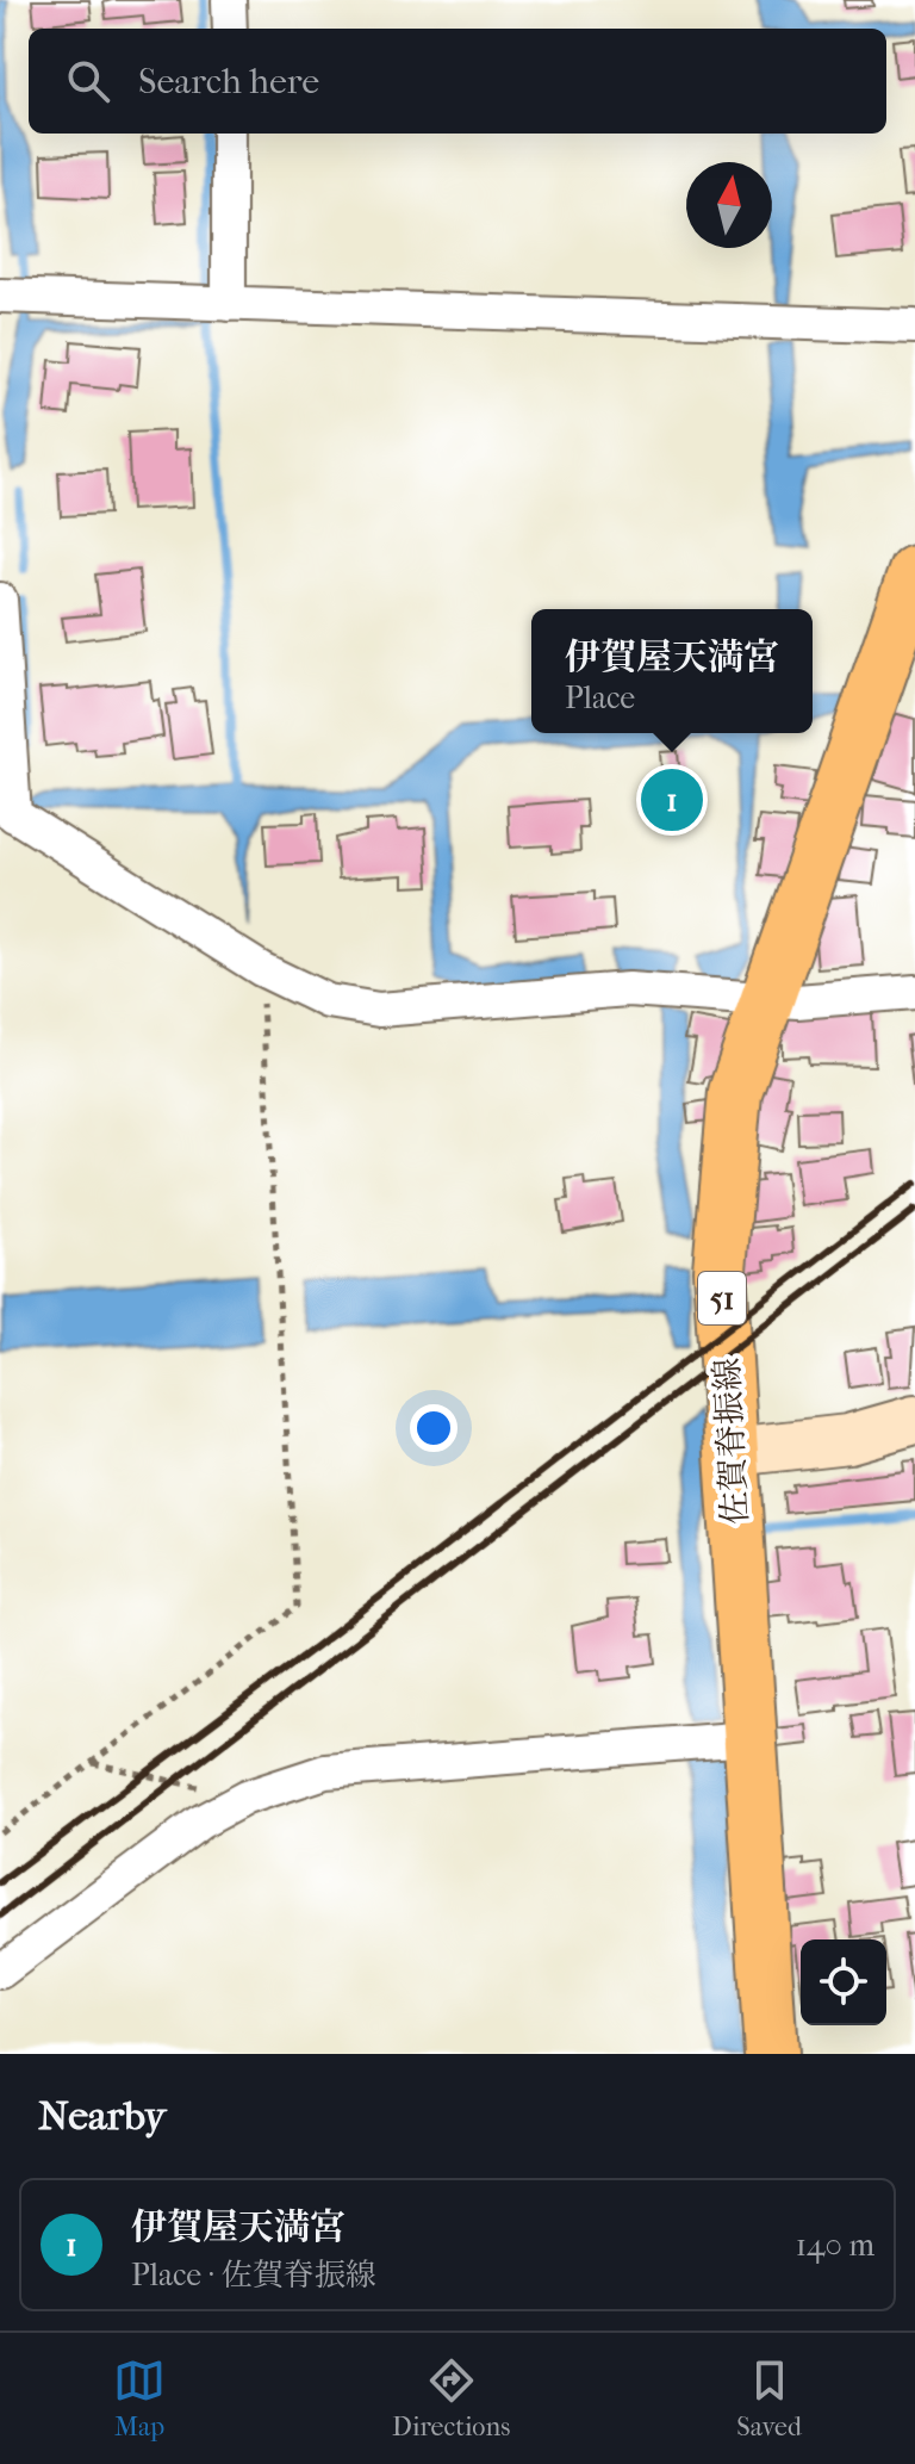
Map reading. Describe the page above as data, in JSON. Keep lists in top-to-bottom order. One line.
{"streets":{"main road":["51","佐賀脊振線"]},"north":"top","page":{"search":"Search here","popup":["伊賀屋天満宮","Place"],"pins":"1","heading":"Nearby","list":[{"mark":"1","name":"伊賀屋天満宮","note":"Place · 佐賀脊振線","value":"140 m"}],"nav":["Map","Directions","Saved"]}}
